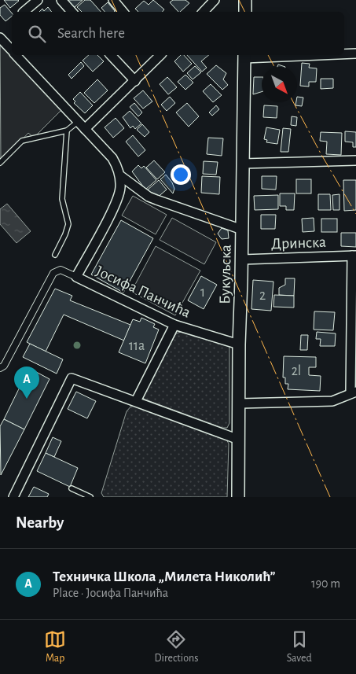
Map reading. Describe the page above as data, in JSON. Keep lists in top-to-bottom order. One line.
{"streets":{"main road":["Букуљска"],"street":["Дринска","Јосифа Панчића"]},"crossings":[["Дринска","Букуљска"],["Букуљска","Јосифа Панчића"]],"house_numbers":["1","2","11a","2l"],"north":"bottom right","page":{"search":"Search here","pins":"A","heading":"Nearby","list":[{"mark":"A","name":"Техничка Школа „Милета Николић”","note":"Place · Јосифа Панчића","value":"190 m"}],"nav":["Map","Directions","Saved"]}}
